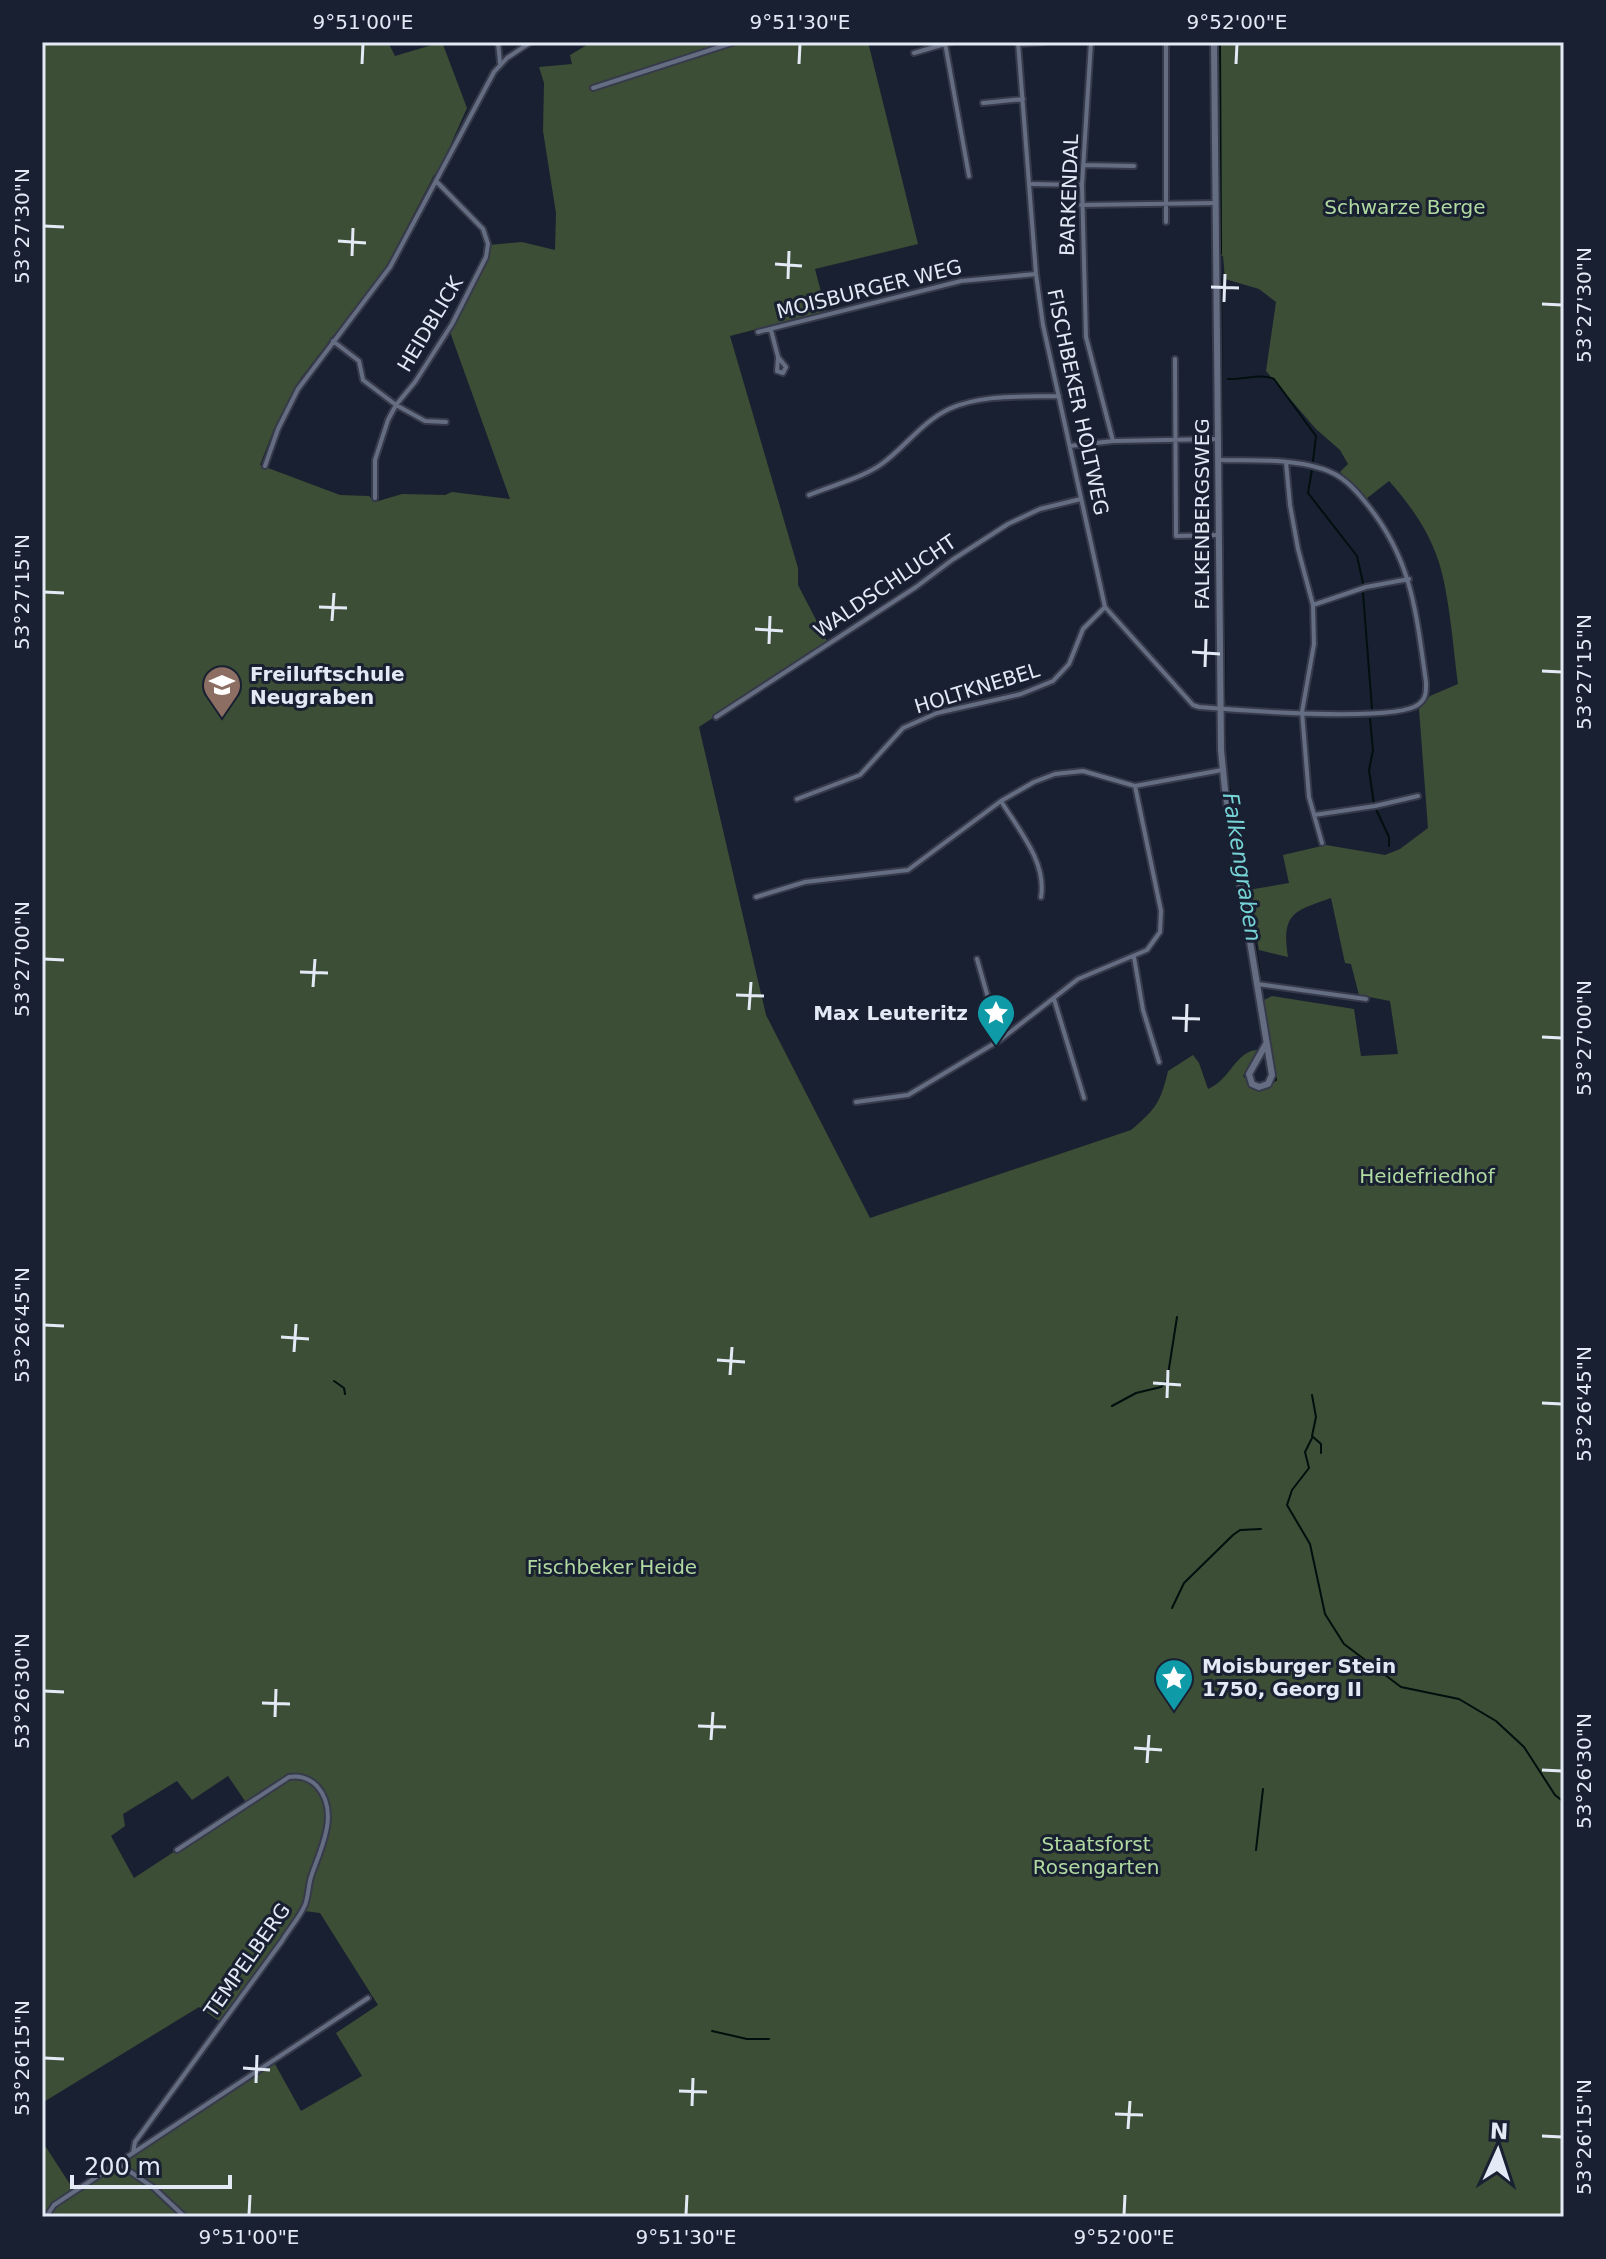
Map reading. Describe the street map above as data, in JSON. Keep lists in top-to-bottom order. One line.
{"streets":{"street":["BARKENDAL","MOISBURGER WEG","HEIDBLICK","FISCHBEKER HOLTWEG","FALKENBERGSWEG","WALDSCHLUCHT","HOLTKNEBEL","TEMPELBERG"]},"crossings":[["MOISBURGER WEG","FISCHBEKER HOLTWEG"],["FISCHBEKER HOLTWEG","FALKENBERGSWEG"],["FISCHBEKER HOLTWEG","WALDSCHLUCHT"],["FISCHBEKER HOLTWEG","HOLTKNEBEL"]],"water":["Falkengraben"],"parks":["Schwarze Berge","Heidefriedhof","Fischbeker Heide","Staatsforst Rosengarten"],"places":{"school or university":["Freiluftschule Neugraben"],"place":["Max Leuteritz","Moisburger Stein 1750, Georg II"]},"scale_bar":"200 m","north":"top","coordinates":["9°51'00\"E","9°51'30\"E","9°52'00\"E","53°27'30\"N","53°27'15\"N","53°27'00\"N","53°26'45\"N","53°26'30\"N","53°26'15\"N"]}
